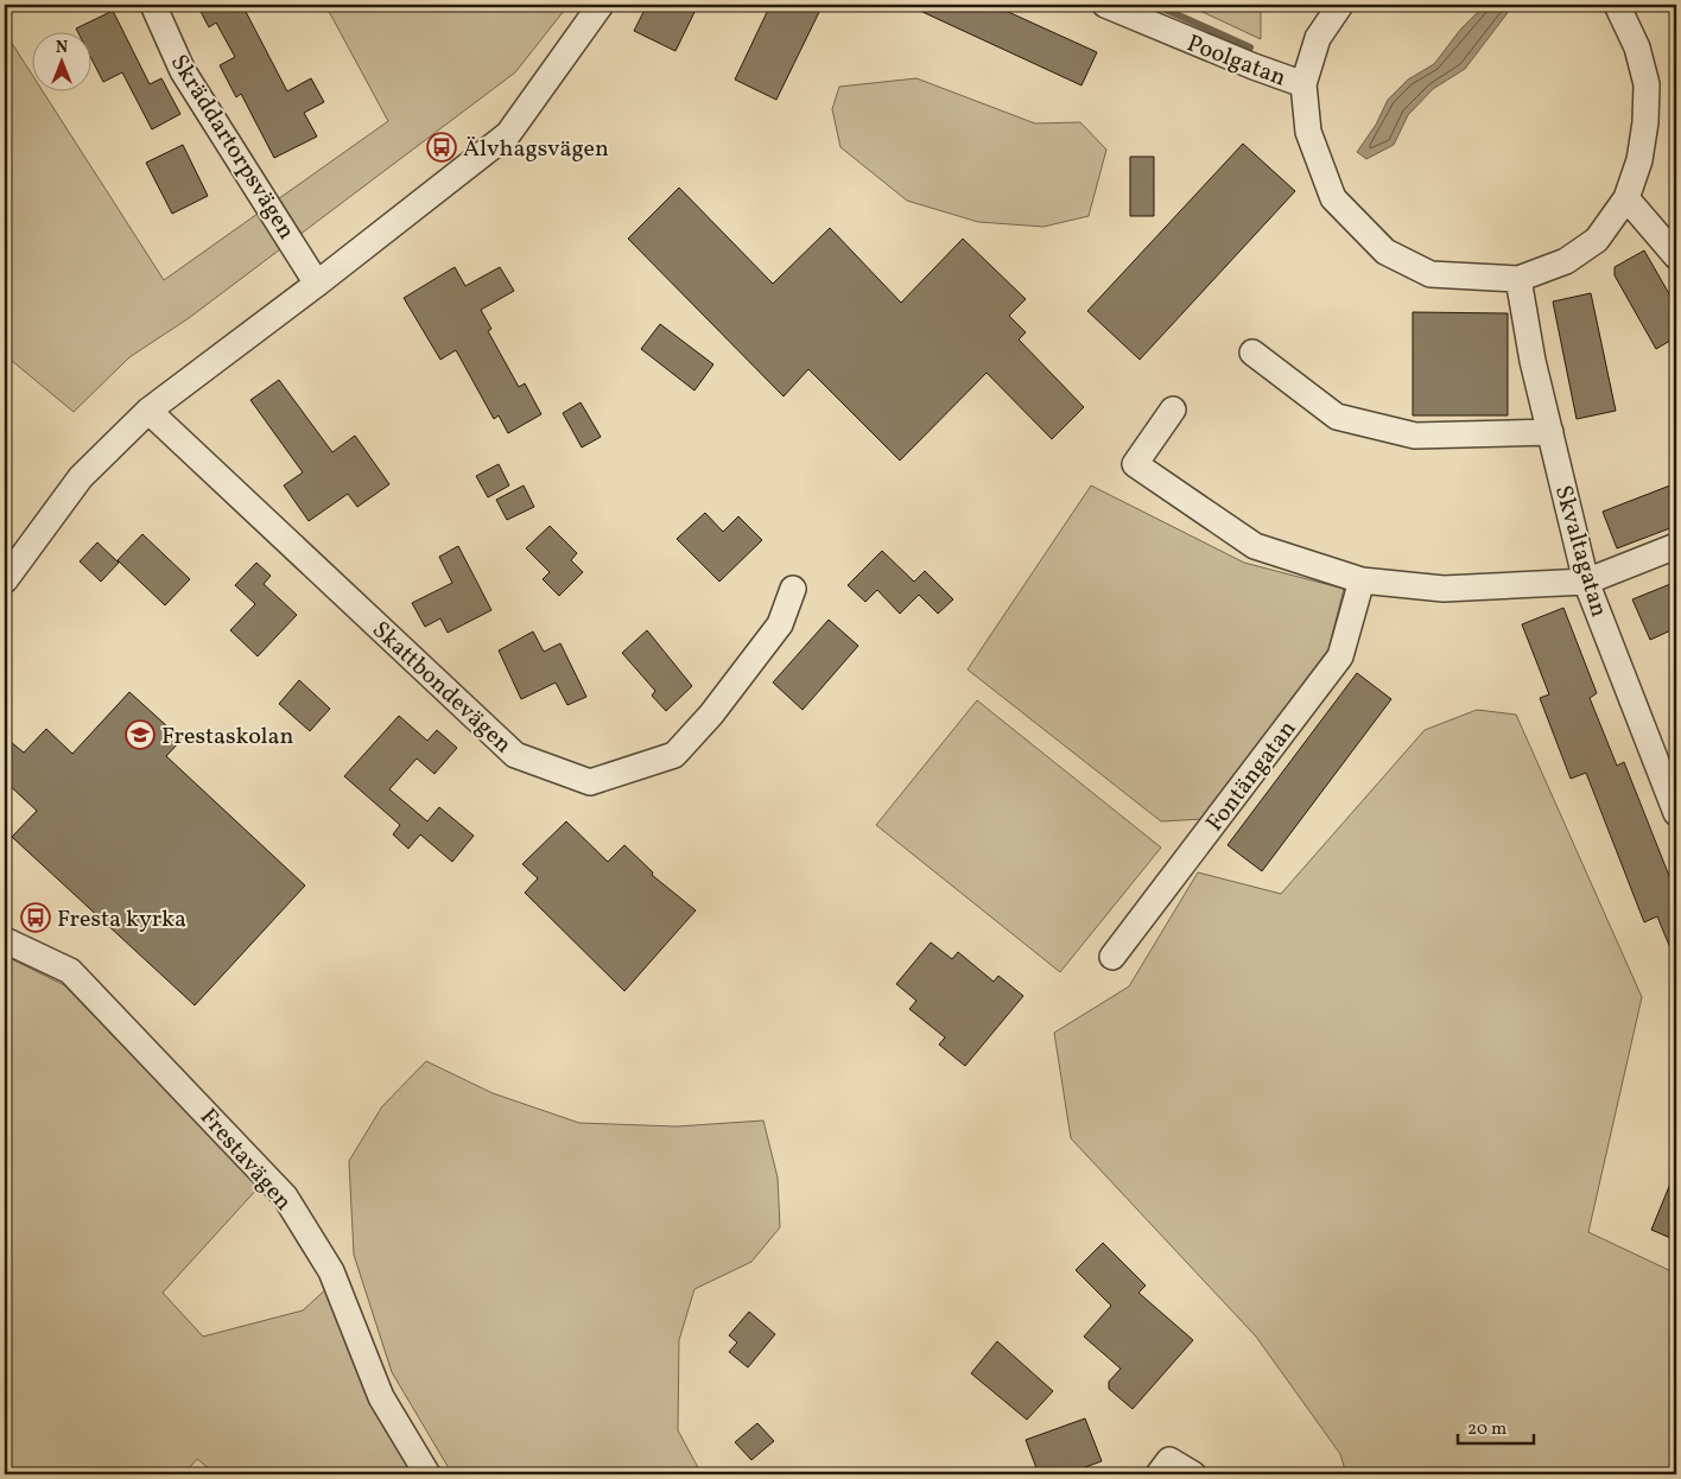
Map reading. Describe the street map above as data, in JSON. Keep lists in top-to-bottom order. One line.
{"streets":{"street":["Poolgatan","Skräddartorpsvägen","Skvaltagatan","Skattbondevägen","Fontängatan","Frestavägen"]},"places":{"bus stop":["Älvhagsvägen","Fresta kyrka"],"school or university":["Frestaskolan"]},"scale_bar":"20 m","north":"top"}
